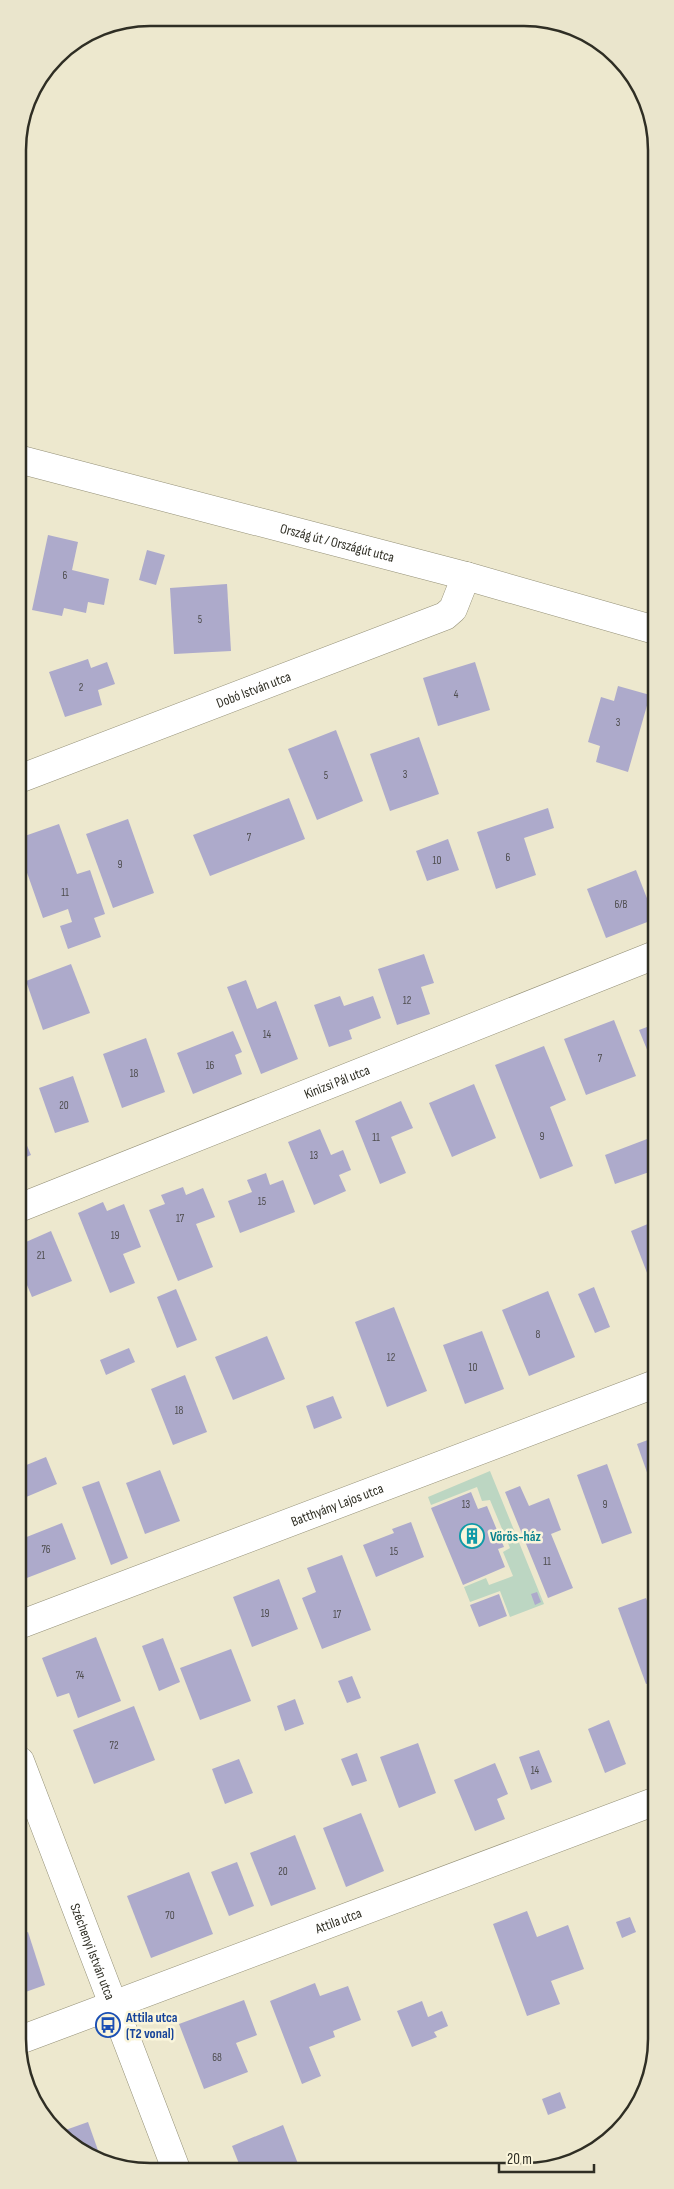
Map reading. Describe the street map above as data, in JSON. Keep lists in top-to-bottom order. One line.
{"streets":{"street":["Ország út / Országút utca","Dobó István utca","Kinizsi Pál utca","Batthyány Lajos utca","Attila utca","Széchenyi István utca"]},"crossings":[["Ország út / Országút utca","Dobó István utca"],["Attila utca","Széchenyi István utca"]],"places":{"building":["Vörös-ház"],"bus stop":["Attila utca (T2 vonal)"]},"house_numbers":["6","5","2","4","3","3","5","7","6","10","9","11","6/B","12","14","7","16","18","20","9","11","13","15","17","19","21","8","12","10","18","13","9","76","15","11","19","17","74","72","14","20","70","68"],"scale_bar":"20 m"}
